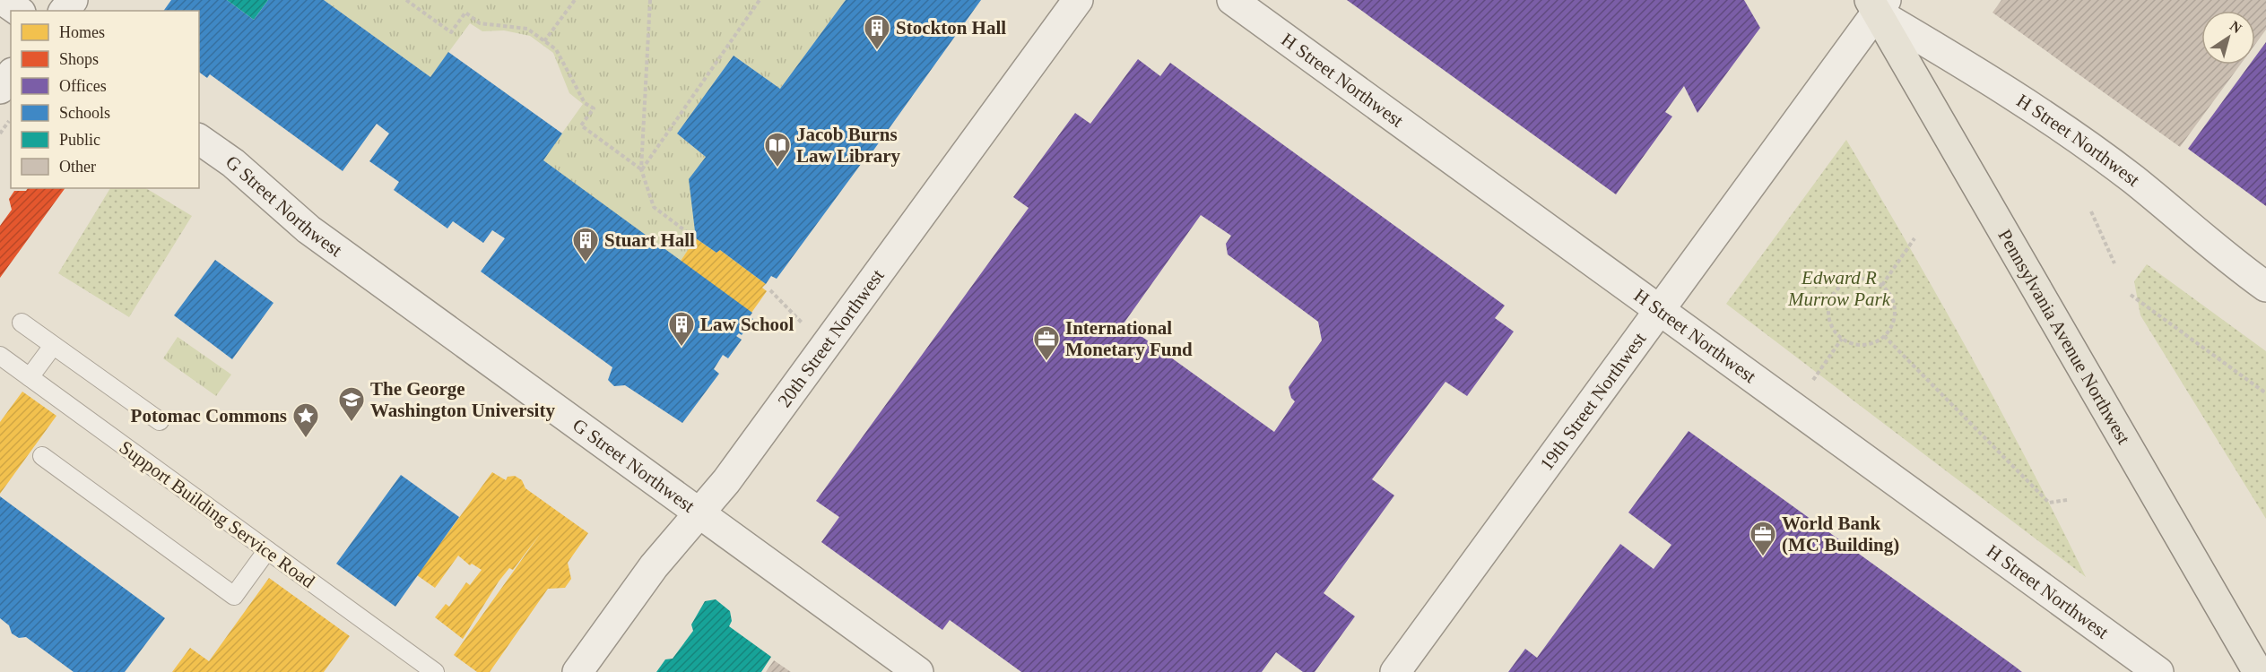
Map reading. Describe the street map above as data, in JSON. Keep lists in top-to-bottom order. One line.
{"streets":{"main road":["Pennsylvania Avenue Northwest"],"street":["H Street Northwest","G Street Northwest","20th Street Northwest","19th Street Northwest"],"lane":["Support Building Service Road"]},"crossings":[["H Street Northwest","Pennsylvania Avenue Northwest"],["H Street Northwest","19th Street Northwest"],["G Street Northwest","20th Street Northwest"],["Pennsylvania Avenue Northwest","19th Street Northwest"]],"parks":["Edward R Murrow Park"],"places":{"building":["Stockton Hall","Stuart Hall","Law School"],"library":["Jacob Burns Law Library"],"office":["International Monetary Fund","World Bank (MC Building)"],"school or university":["The George Washington University"],"place":["Potomac Commons"]},"legend":["Homes","Shops","Offices","Schools","Public","Other"],"north":"top right"}
